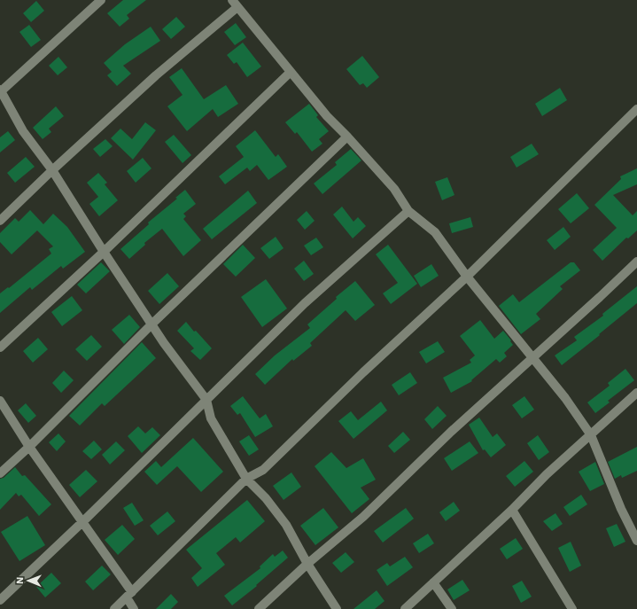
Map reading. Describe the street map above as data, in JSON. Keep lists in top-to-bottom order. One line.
{"north":"left"}
